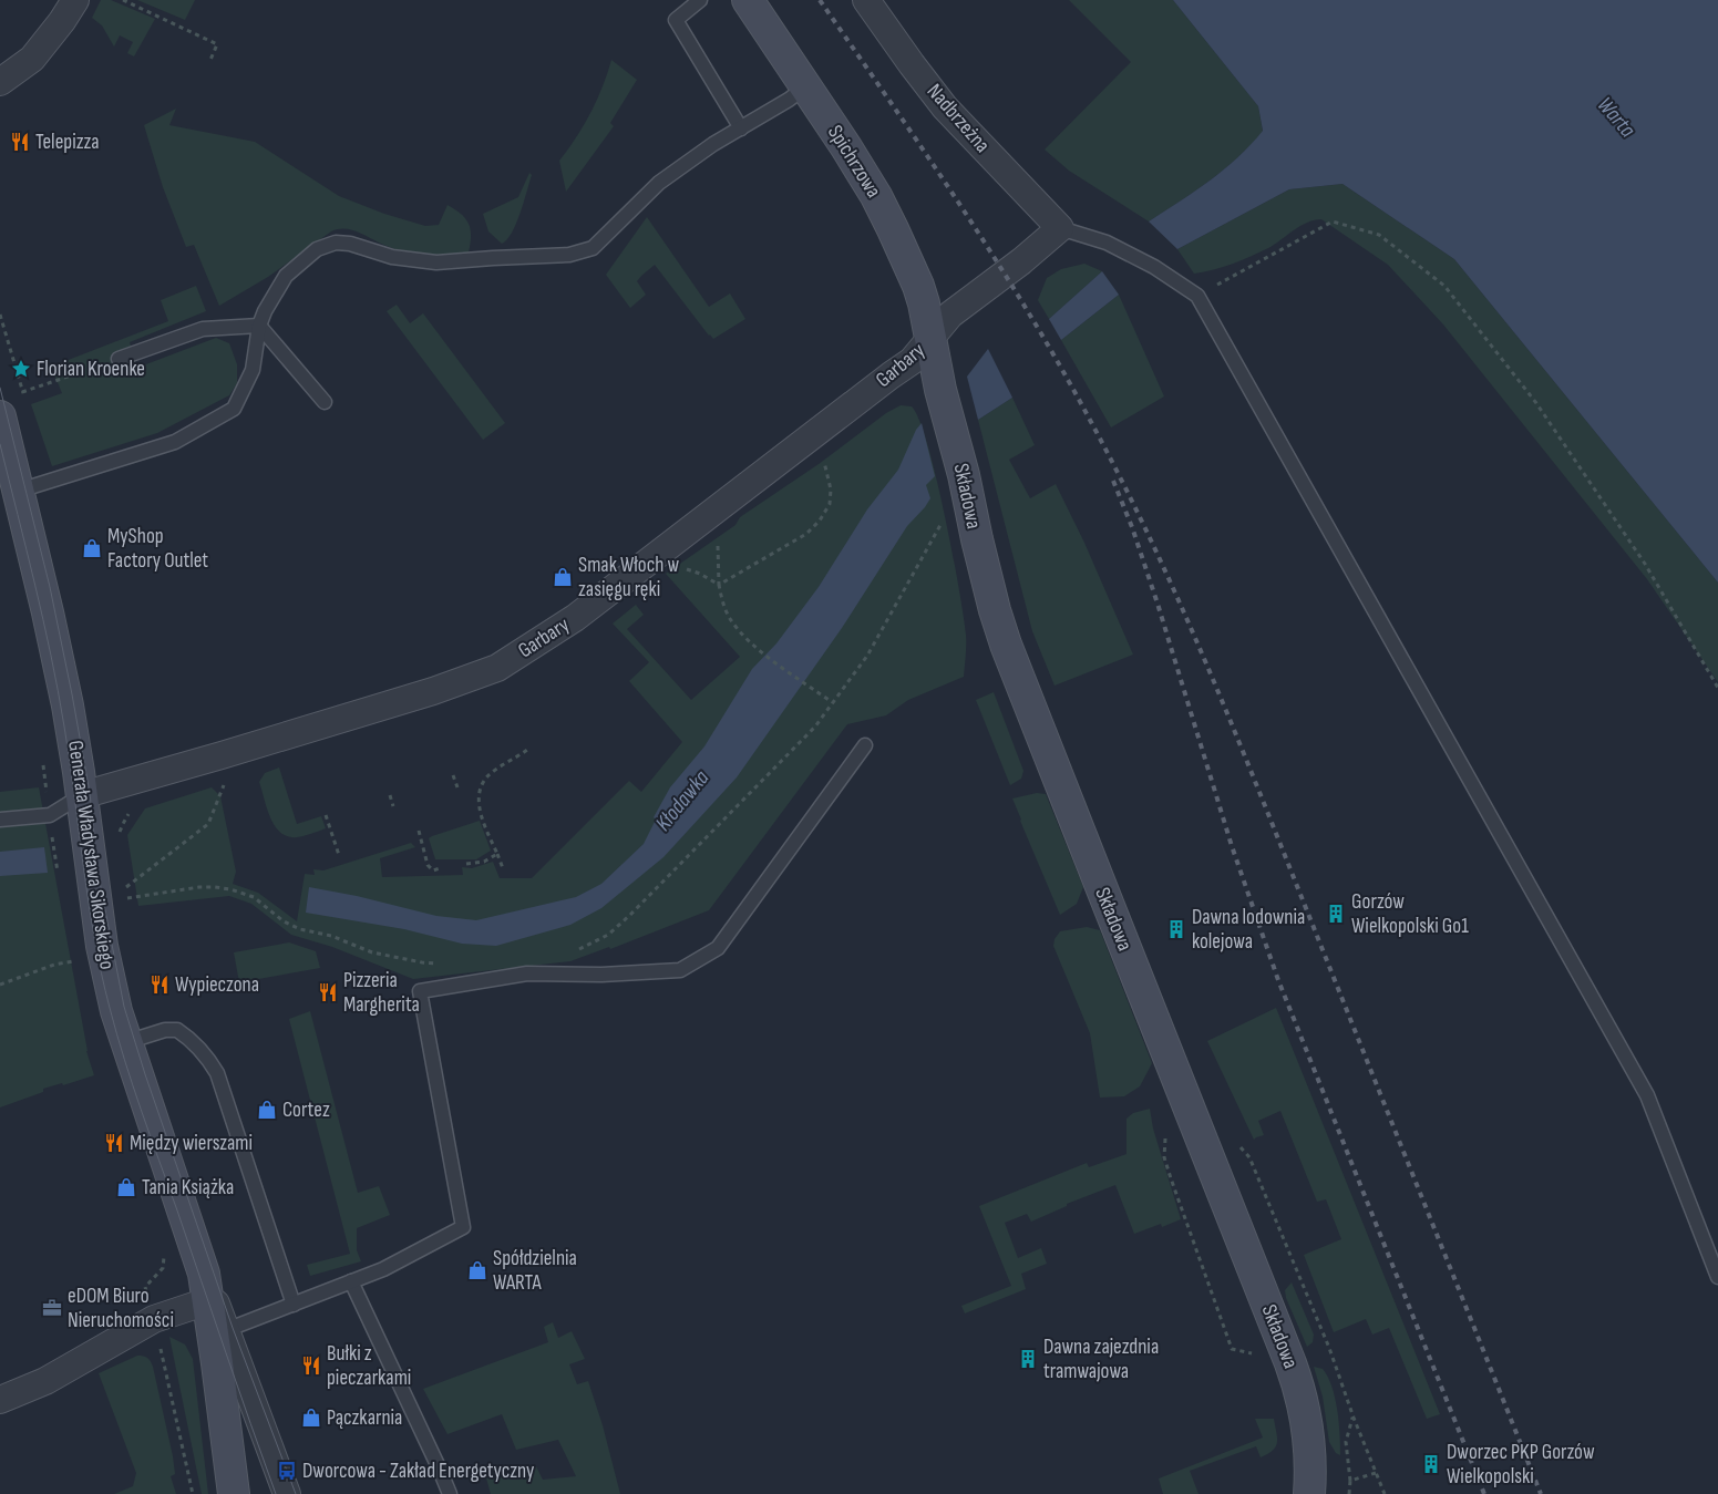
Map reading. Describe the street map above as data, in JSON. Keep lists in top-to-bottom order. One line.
{"streets":{"street":["Nadbrzeżna","Spichrzowa","Garbary","Składowa","Generała Władysława Sikorskiego"]},"crossings":[["Nadbrzeżna","Garbary"],["Spichrzowa","Garbary"],["Spichrzowa","Składowa"],["Garbary","Składowa"],["Garbary","Generała Władysława Sikorskiego"]],"water":["Warta","Kłodawka"],"places":{"restaurant":["Telepizza","Wypieczona","Pizzeria Margherita","Między wierszami","Bułki z pieczarkami"],"place":["Florian Kroenke"],"shop":["MyShop Factory Outlet","Smak Włoch w zasięgu ręki","Cortez","Tania Książka","Spółdzielnia WARTA","Pączkarnia"],"building":["Gorzów Wielkopolski Go1","Dawna lodownia kolejowa","Dawna zajezdnia tramwajowa","Dworzec PKP Gorzów Wielkopolski"],"office":["eDOM Biuro Nieruchomości"],"bus stop":["Dworcowa - Zakład Energetyczny"]}}
